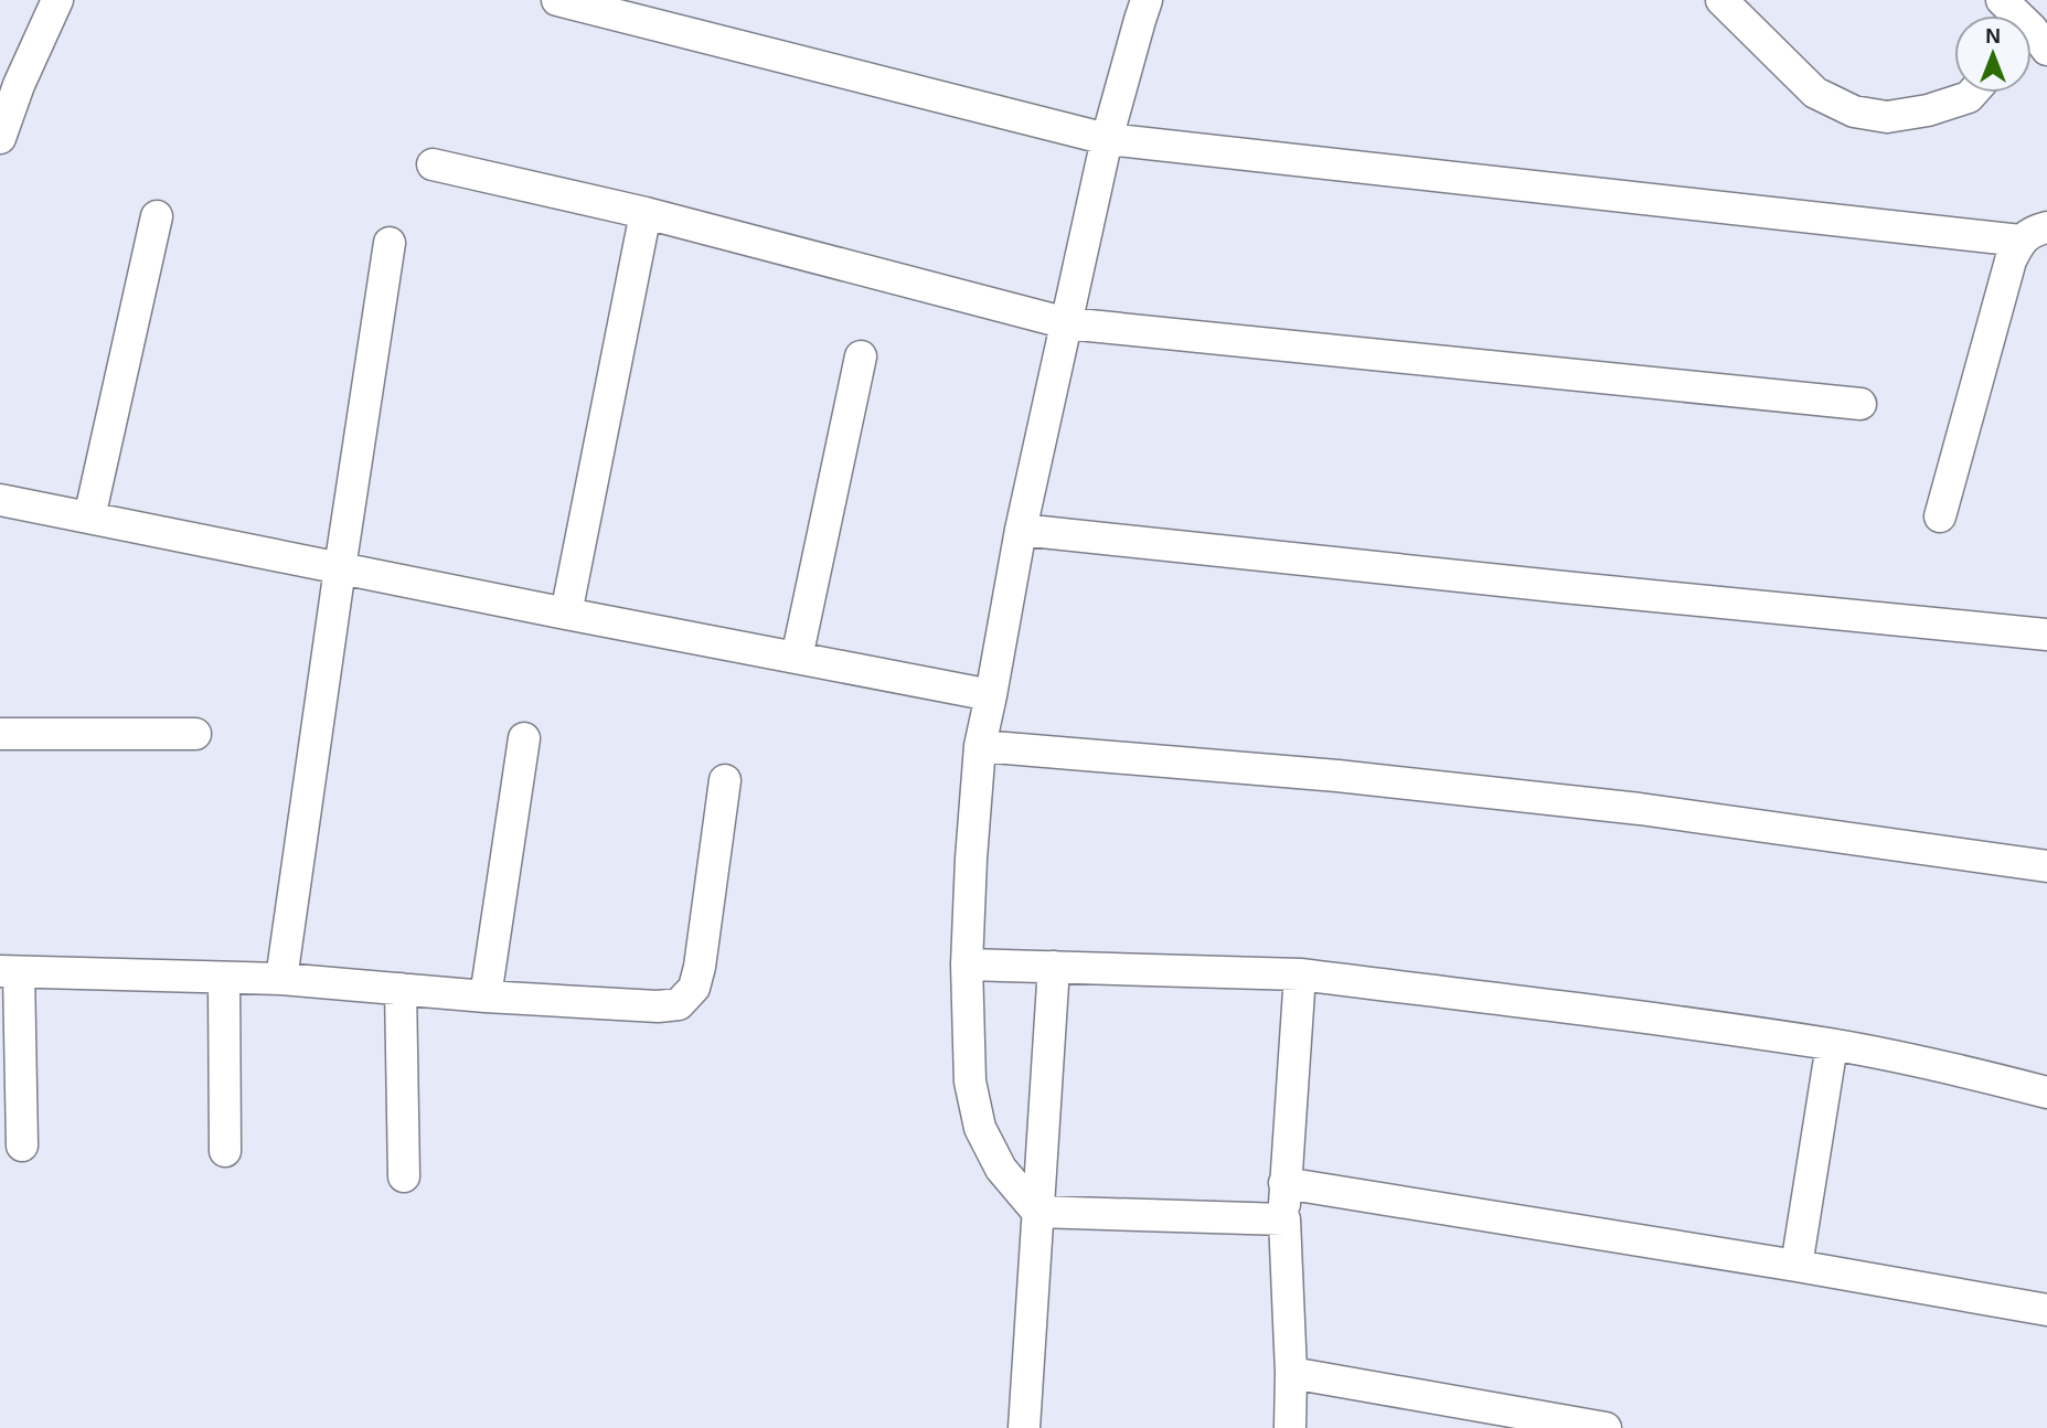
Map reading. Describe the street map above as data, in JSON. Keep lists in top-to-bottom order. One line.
{"north":"top"}
